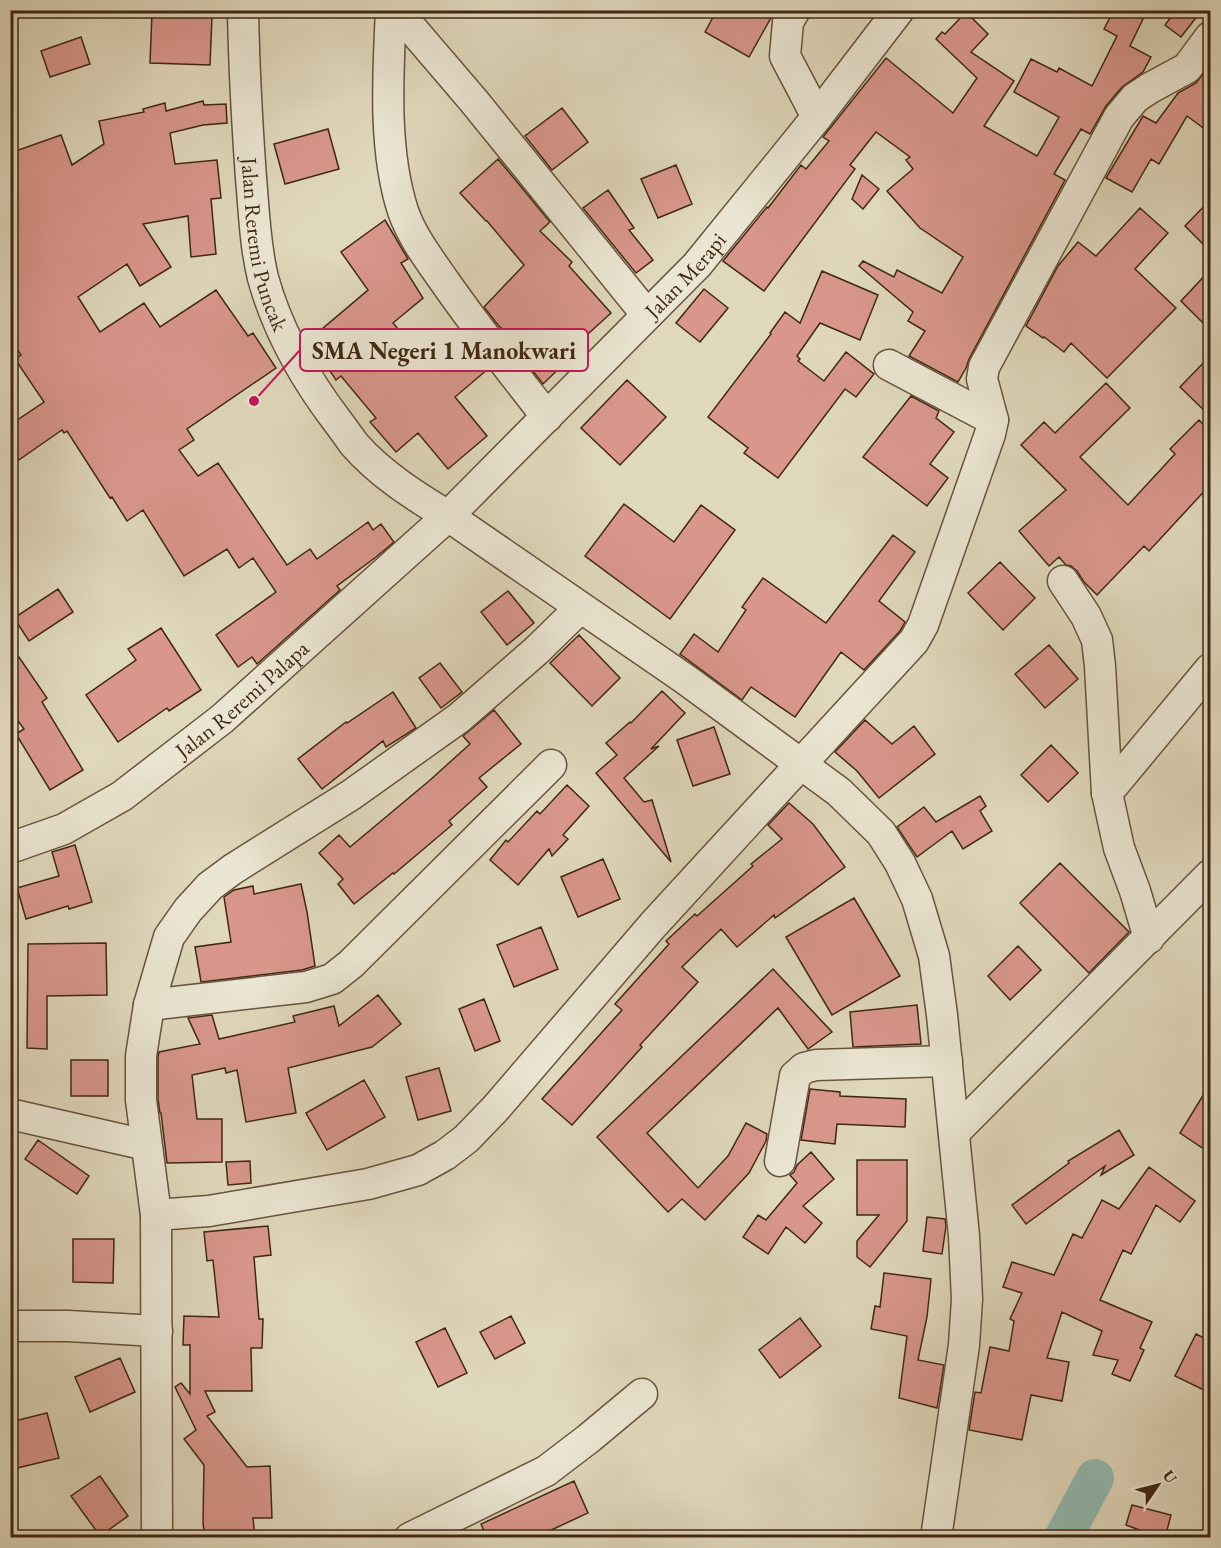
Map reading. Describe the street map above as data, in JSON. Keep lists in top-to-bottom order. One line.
{"streets":{"street":["Jalan Reremi Puncak","Jalan Merapi","Jalan Reremi Palapa"]},"crossings":[["Jalan Reremi Puncak","Jalan Merapi"],["Jalan Reremi Puncak","Jalan Reremi Palapa"],["Jalan Merapi","Jalan Reremi Palapa"]],"places":["SMA Negeri 1 Manokwari"],"north":"top right"}
